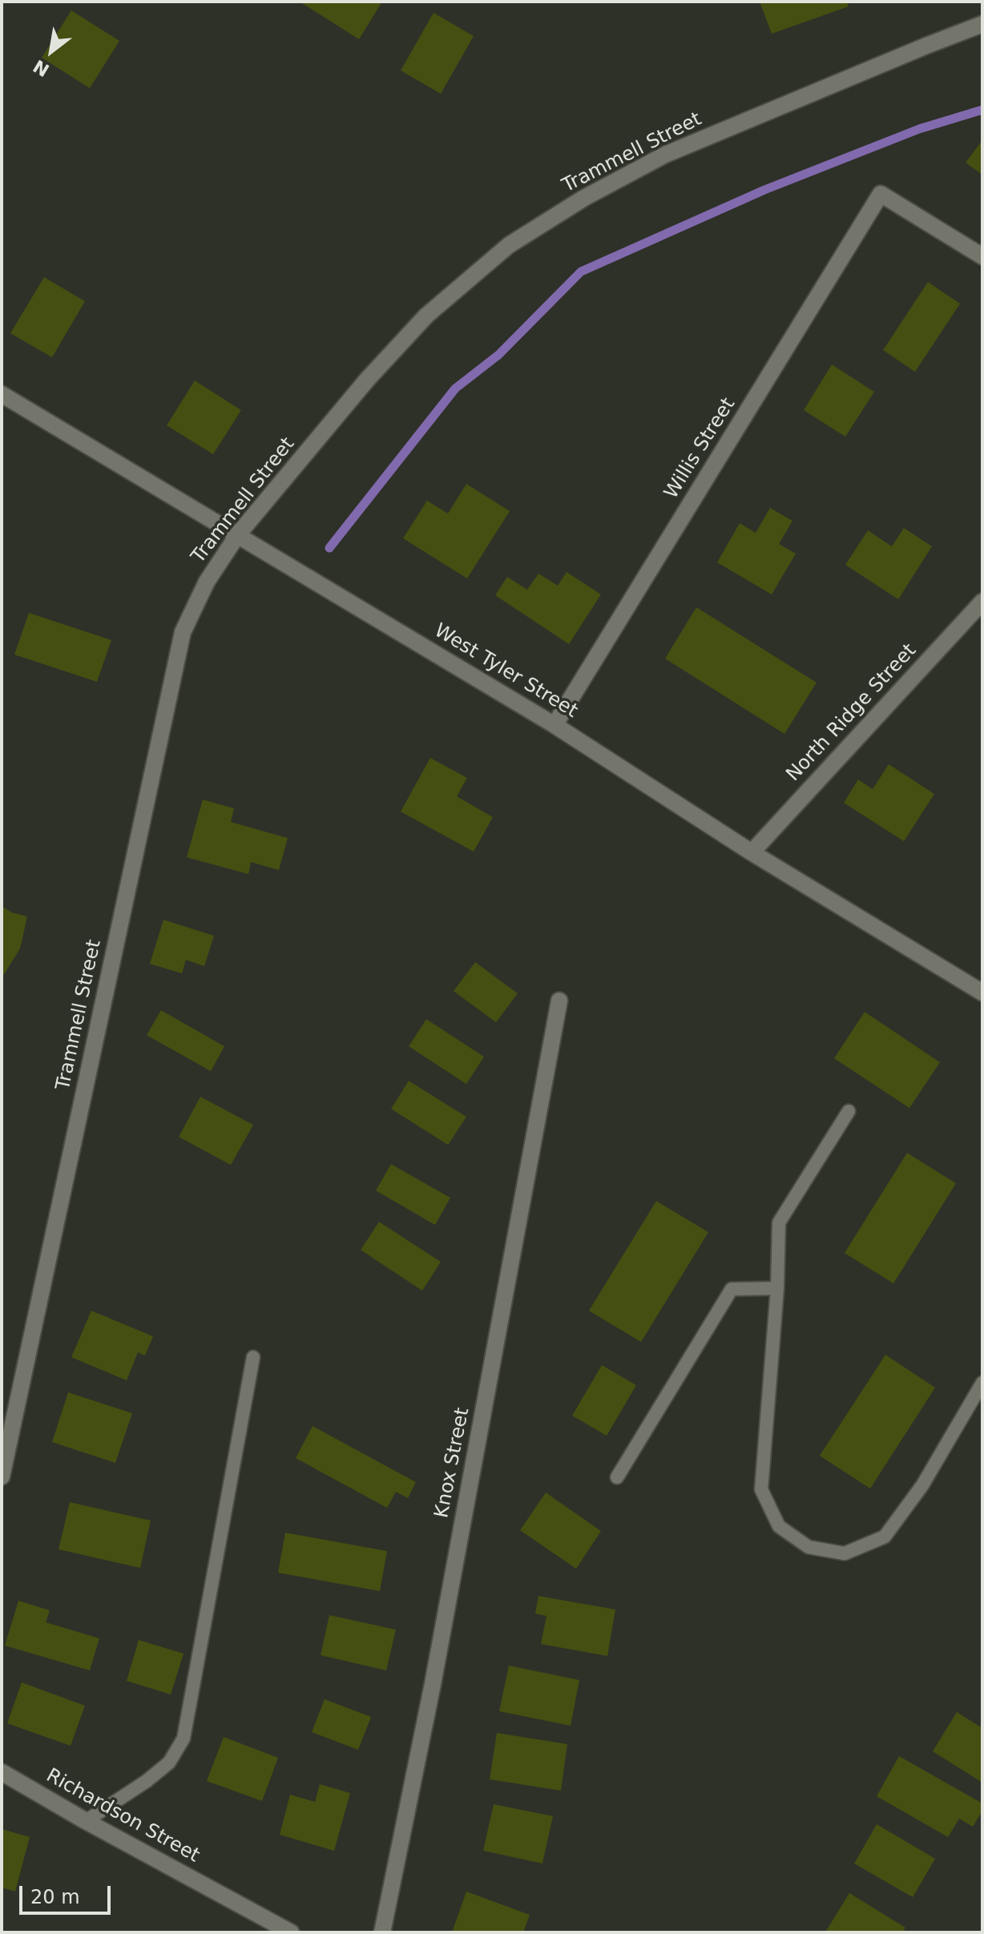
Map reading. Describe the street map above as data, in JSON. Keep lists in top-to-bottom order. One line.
{"streets":{"street":["Trammell Street","Willis Street","West Tyler Street","North Ridge Street","Knox Street","Richardson Street"]},"crossings":[["Trammell Street","West Tyler Street"],["Willis Street","West Tyler Street"],["West Tyler Street","North Ridge Street"]],"scale_bar":"20 m","north":"bottom left"}
